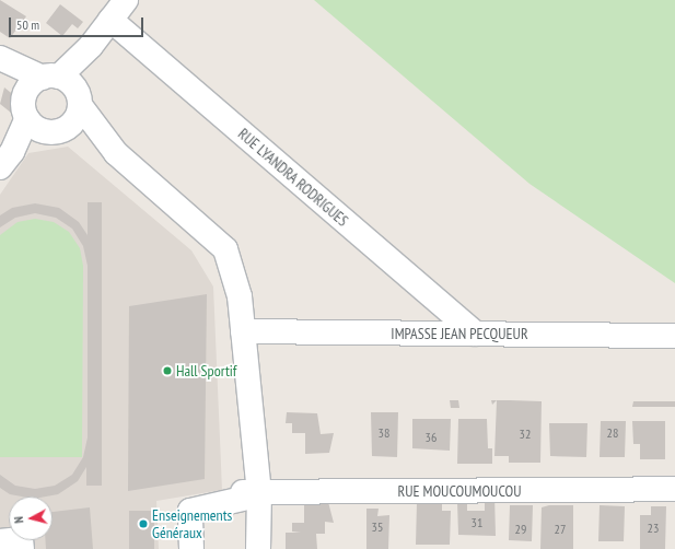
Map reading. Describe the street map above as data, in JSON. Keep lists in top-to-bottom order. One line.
{"streets":{"street":["RUE LYANDRA RODRIGUES","IMPASSE JEAN PECQUEUR","RUE MOUCOUMOUCOU"]},"crossings":[["RUE LYANDRA RODRIGUES","IMPASSE JEAN PECQUEUR"]],"places":["Hall Sportif","Enseignements Généraux"],"house_numbers":["38","28","32","36","31","35","23","29","27"],"scale_bar":"50 m","north":"left"}
